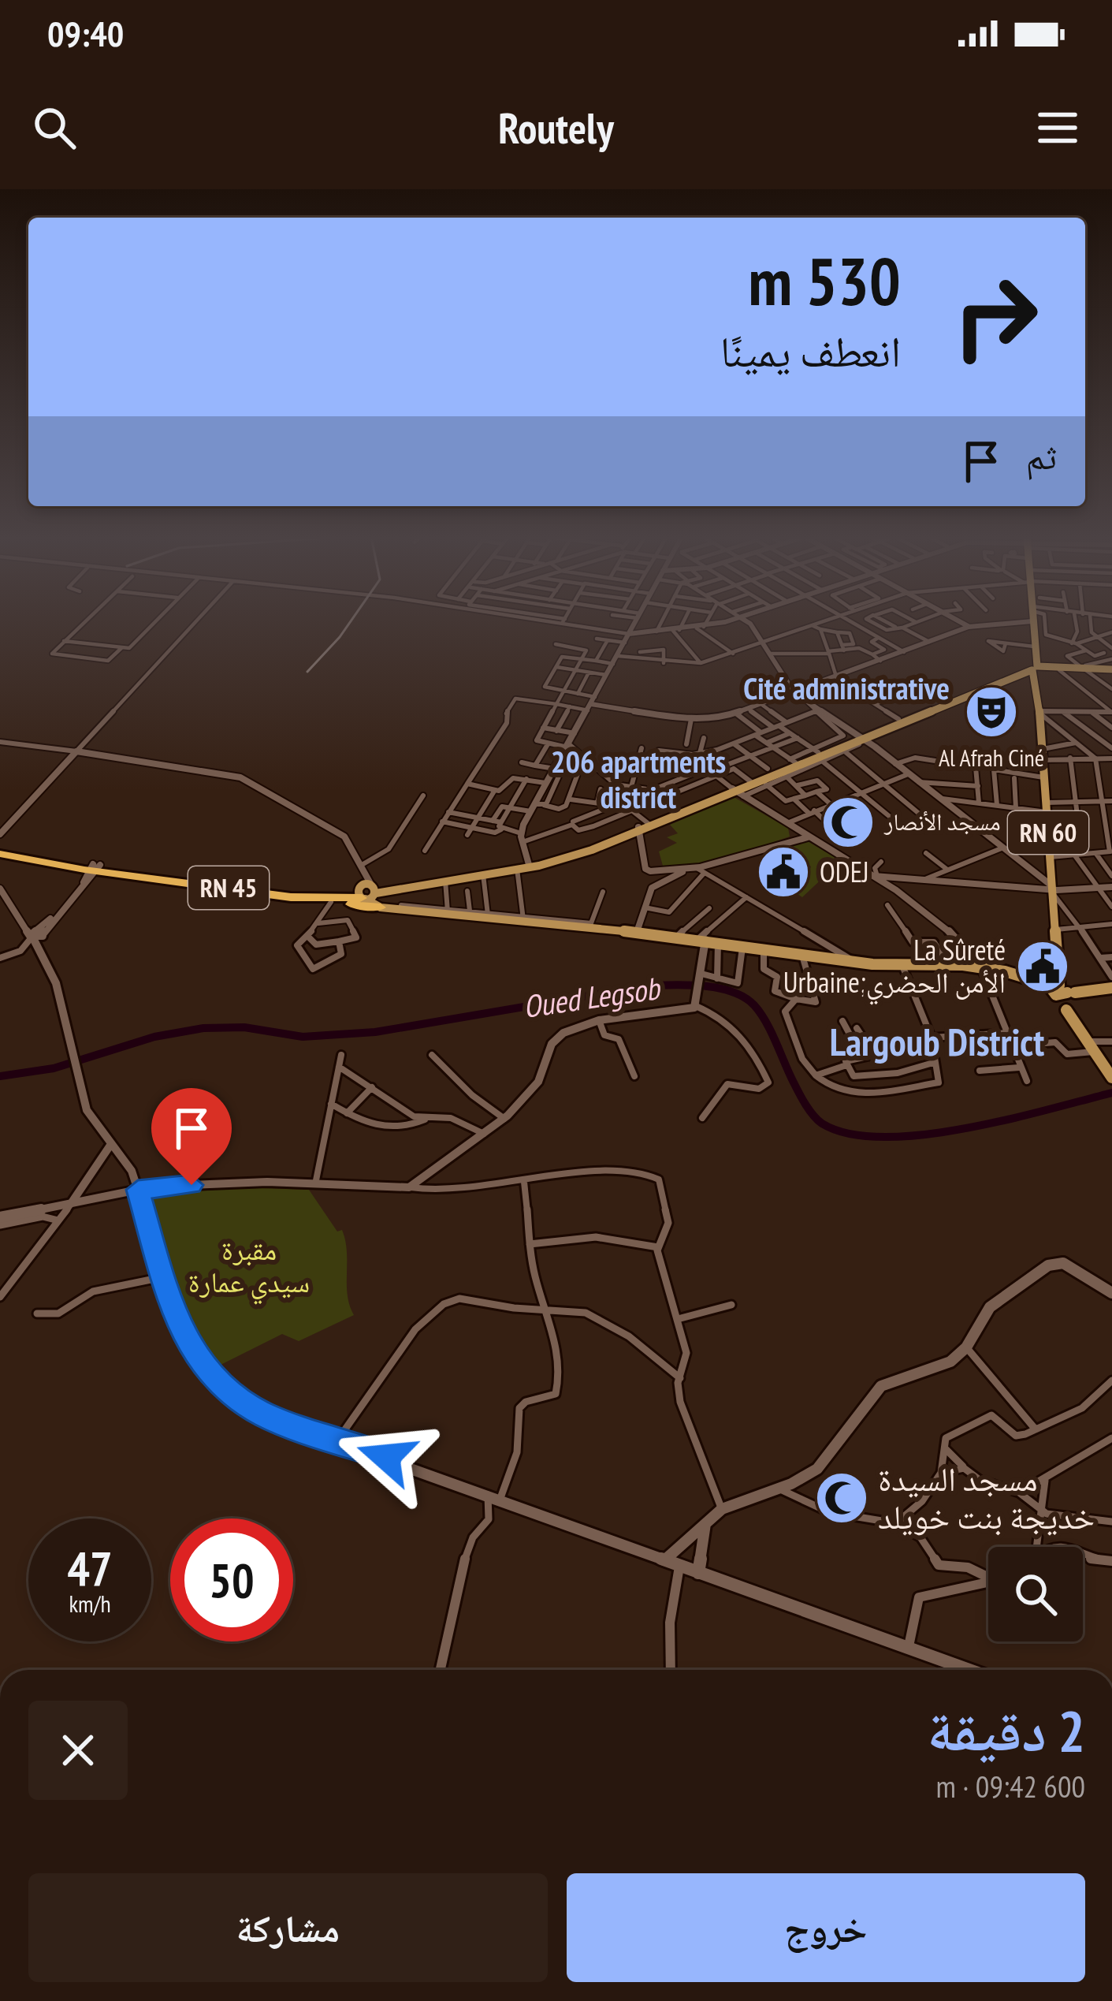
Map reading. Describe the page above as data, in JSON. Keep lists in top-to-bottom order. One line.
{"streets":{"highway":["RN 45"],"main road":["RN 60"]},"crossings":[["RN 60","RN 45"]],"districts":["Cité administrative","206 apartments district","Largoub District"],"water":["Oued Legsob"],"parks":["مقبرة سيدي عمارة"],"places":{"theatre":["Al Afrah Ciné"],"mosque":["مسجد الأنصار","مسجد السيدة خديجة بنت خويلد"],"public building":["ODEJ","La Sûreté Urbaine;الأمن الحضري"]},"page":{"status":"09:40","header":"Routely","turn":["530 m","انعطف يمينًا"],"then":"ثم","speed":"47 km/h","limit":"50","heading":["2 دقيقة","600 m · 09:42"],"buttons":["خروج","مشاركة"]}}
